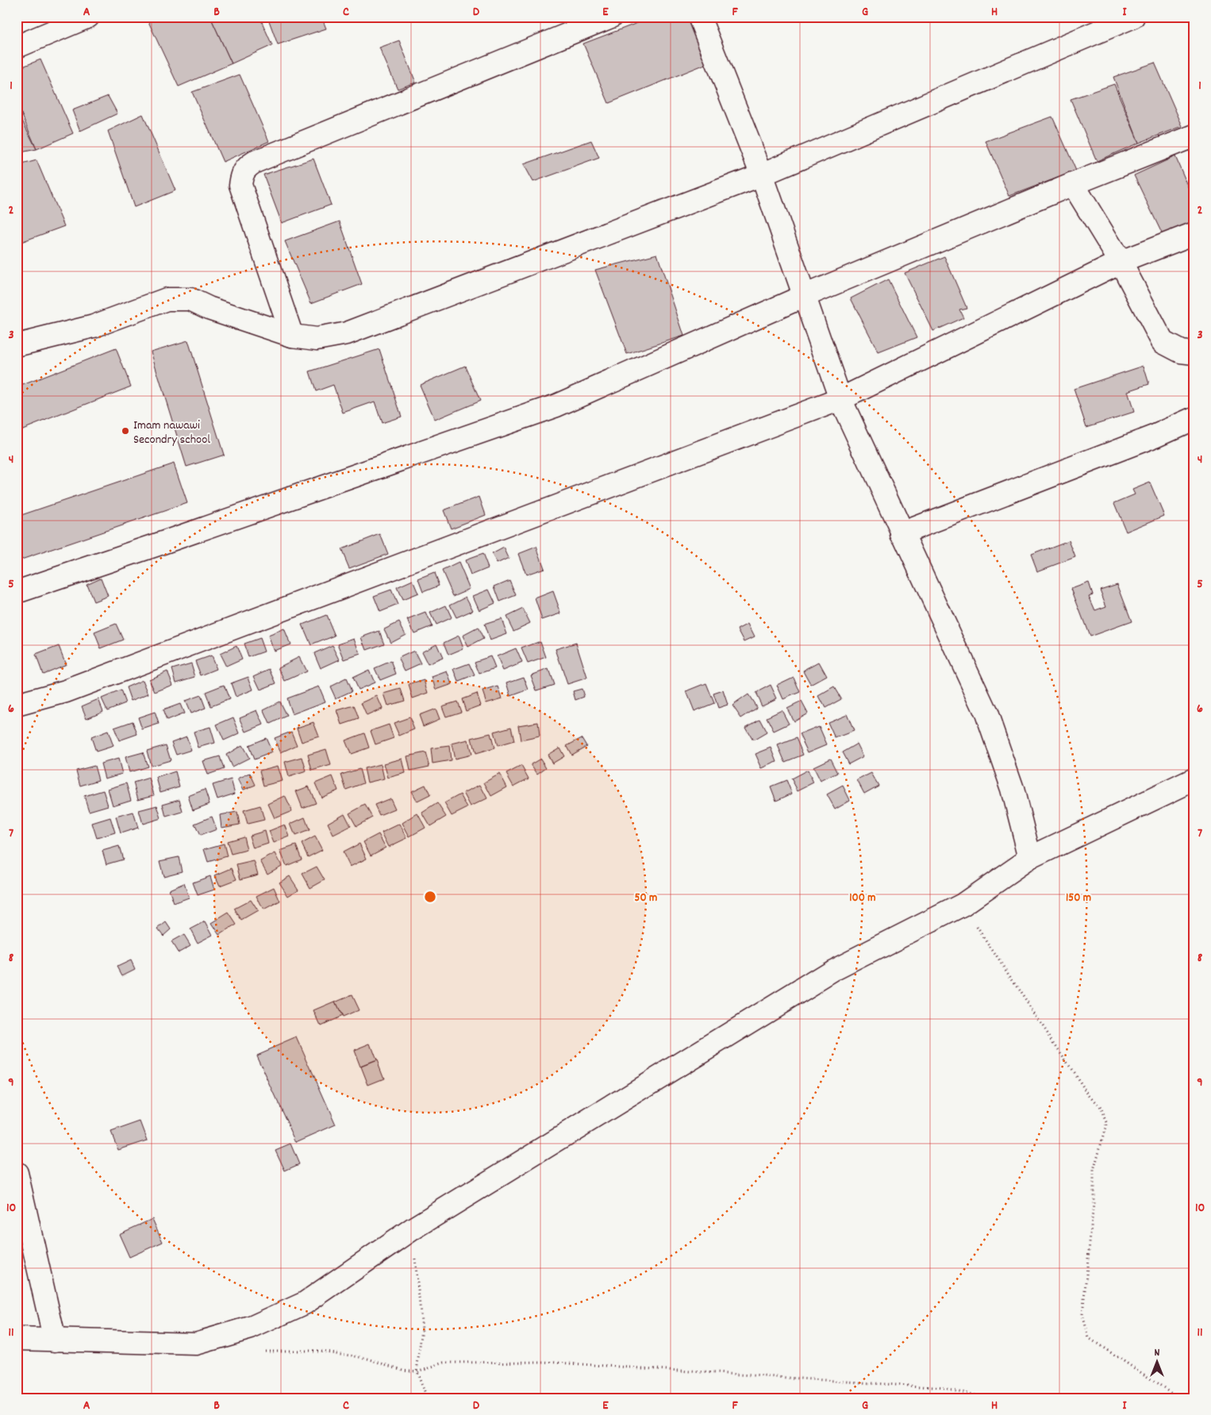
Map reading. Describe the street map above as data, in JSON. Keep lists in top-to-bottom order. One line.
{"places":["Imam nawawi Secondry school"],"north":"top","grid":{"columns":["A","B","C","D","E","F","G","H","I"],"rows":["1","2","3","4","5","6","7","8","9","10","11"]},"rings":["50 m","100 m","150 m"]}
